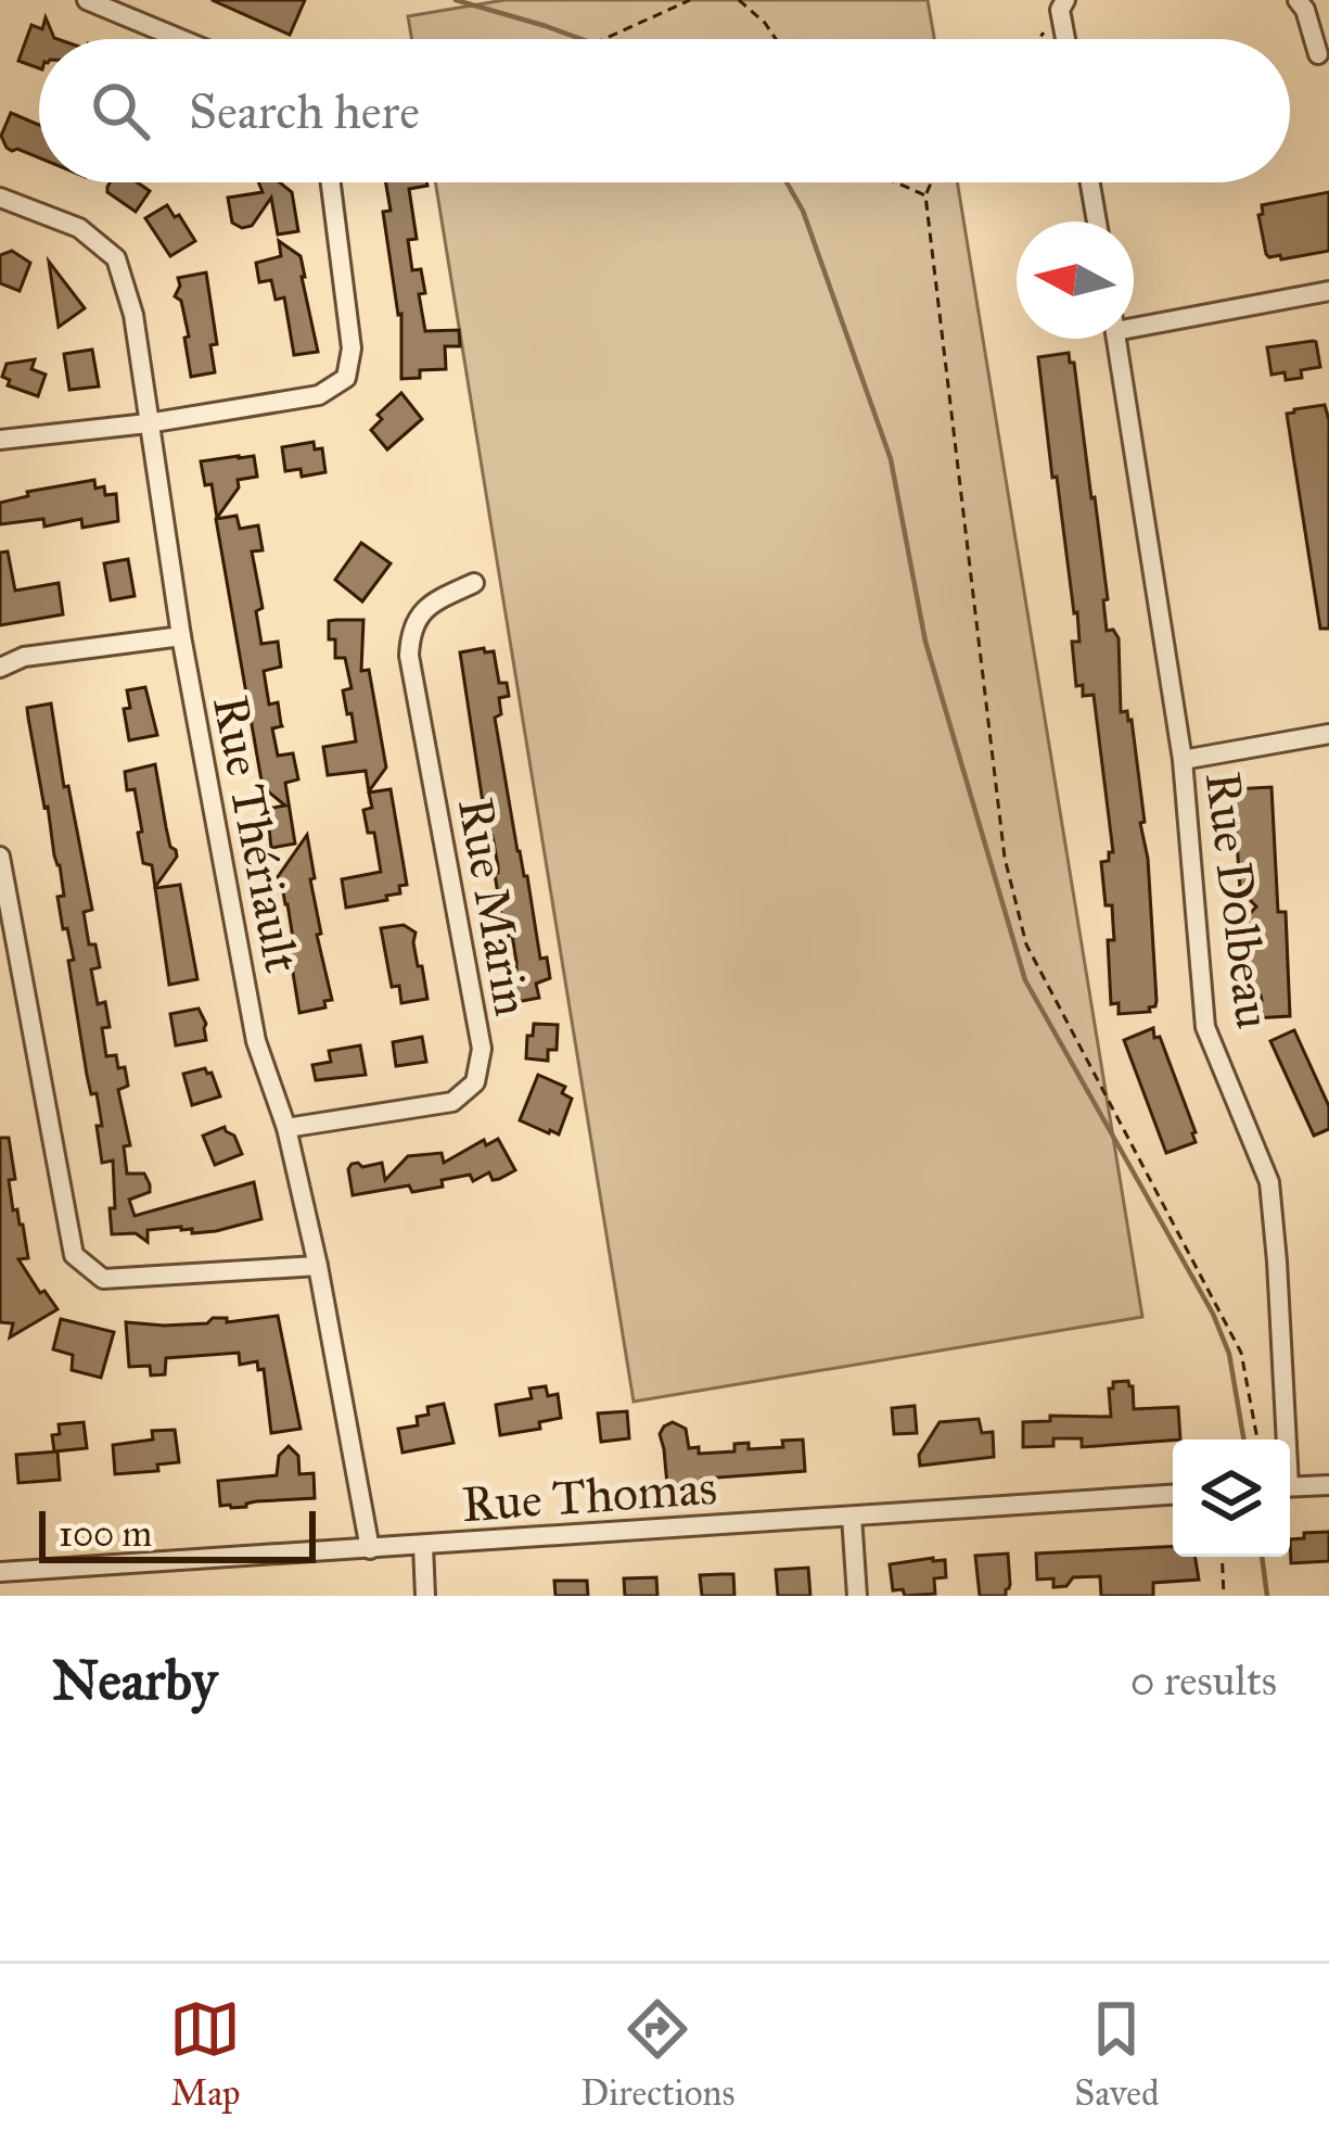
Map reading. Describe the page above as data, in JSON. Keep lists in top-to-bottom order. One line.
{"streets":{"street":["Rue Thériault","Rue Dolbeau","Rue Marin","Rue Thomas"]},"crossings":[["Rue Thériault","Rue Marin"],["Rue Thériault","Rue Thomas"]],"scale_bar":"100 m","north":"left","page":{"search":"Search here","scale":"100 m","heading":["Nearby","0 results"],"nav":["Map","Directions","Saved"]}}
